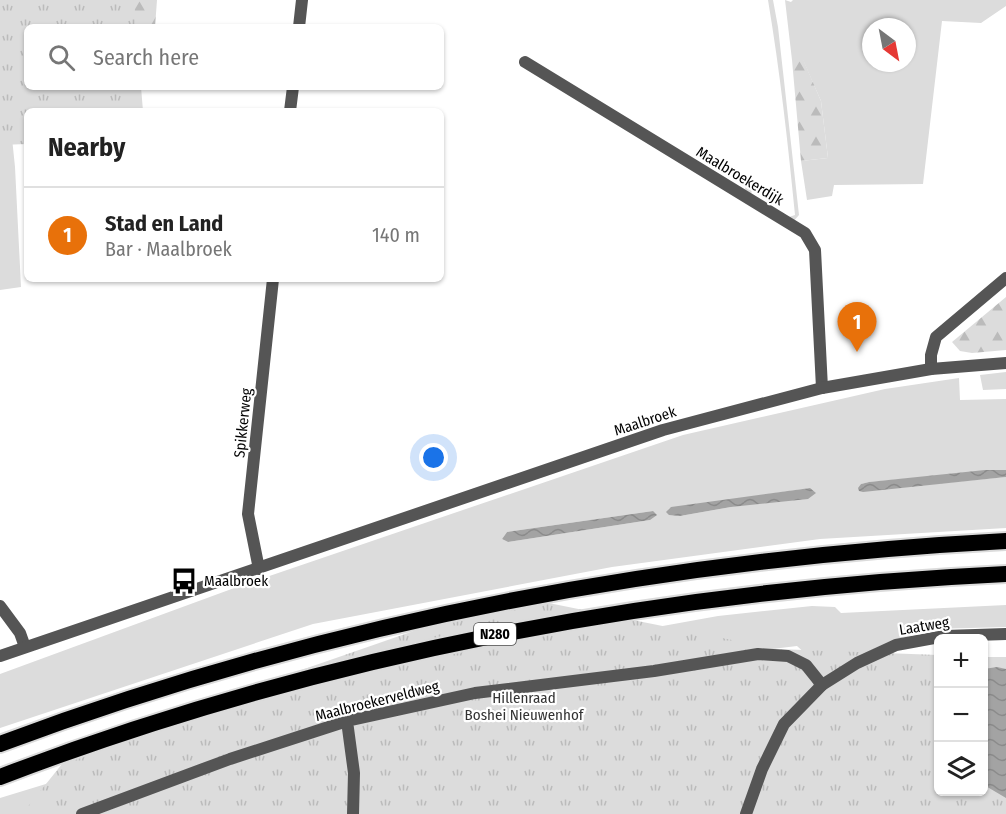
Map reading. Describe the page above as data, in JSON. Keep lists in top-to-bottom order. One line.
{"streets":{"highway":["N280"],"street":["Maalbroekerdijk","Maalbroek","Spikkerweg","Laatweg","Maalbroekerveldweg"]},"crossings":[["Maalbroekerdijk","Maalbroek"],["Maalbroek","Spikkerweg"],["Laatweg","Maalbroekerveldweg"]],"parks":["Hillenraad Boshei Nieuwenhof"],"places":{"bus stop":["Maalbroek"]},"north":"bottom right","page":{"search":"Search here","heading":"Nearby","list":[{"mark":"1","name":"Stad en Land","note":"Bar · Maalbroek","value":"140 m"}],"pins":"1","map_buttons":["+","−"]}}
